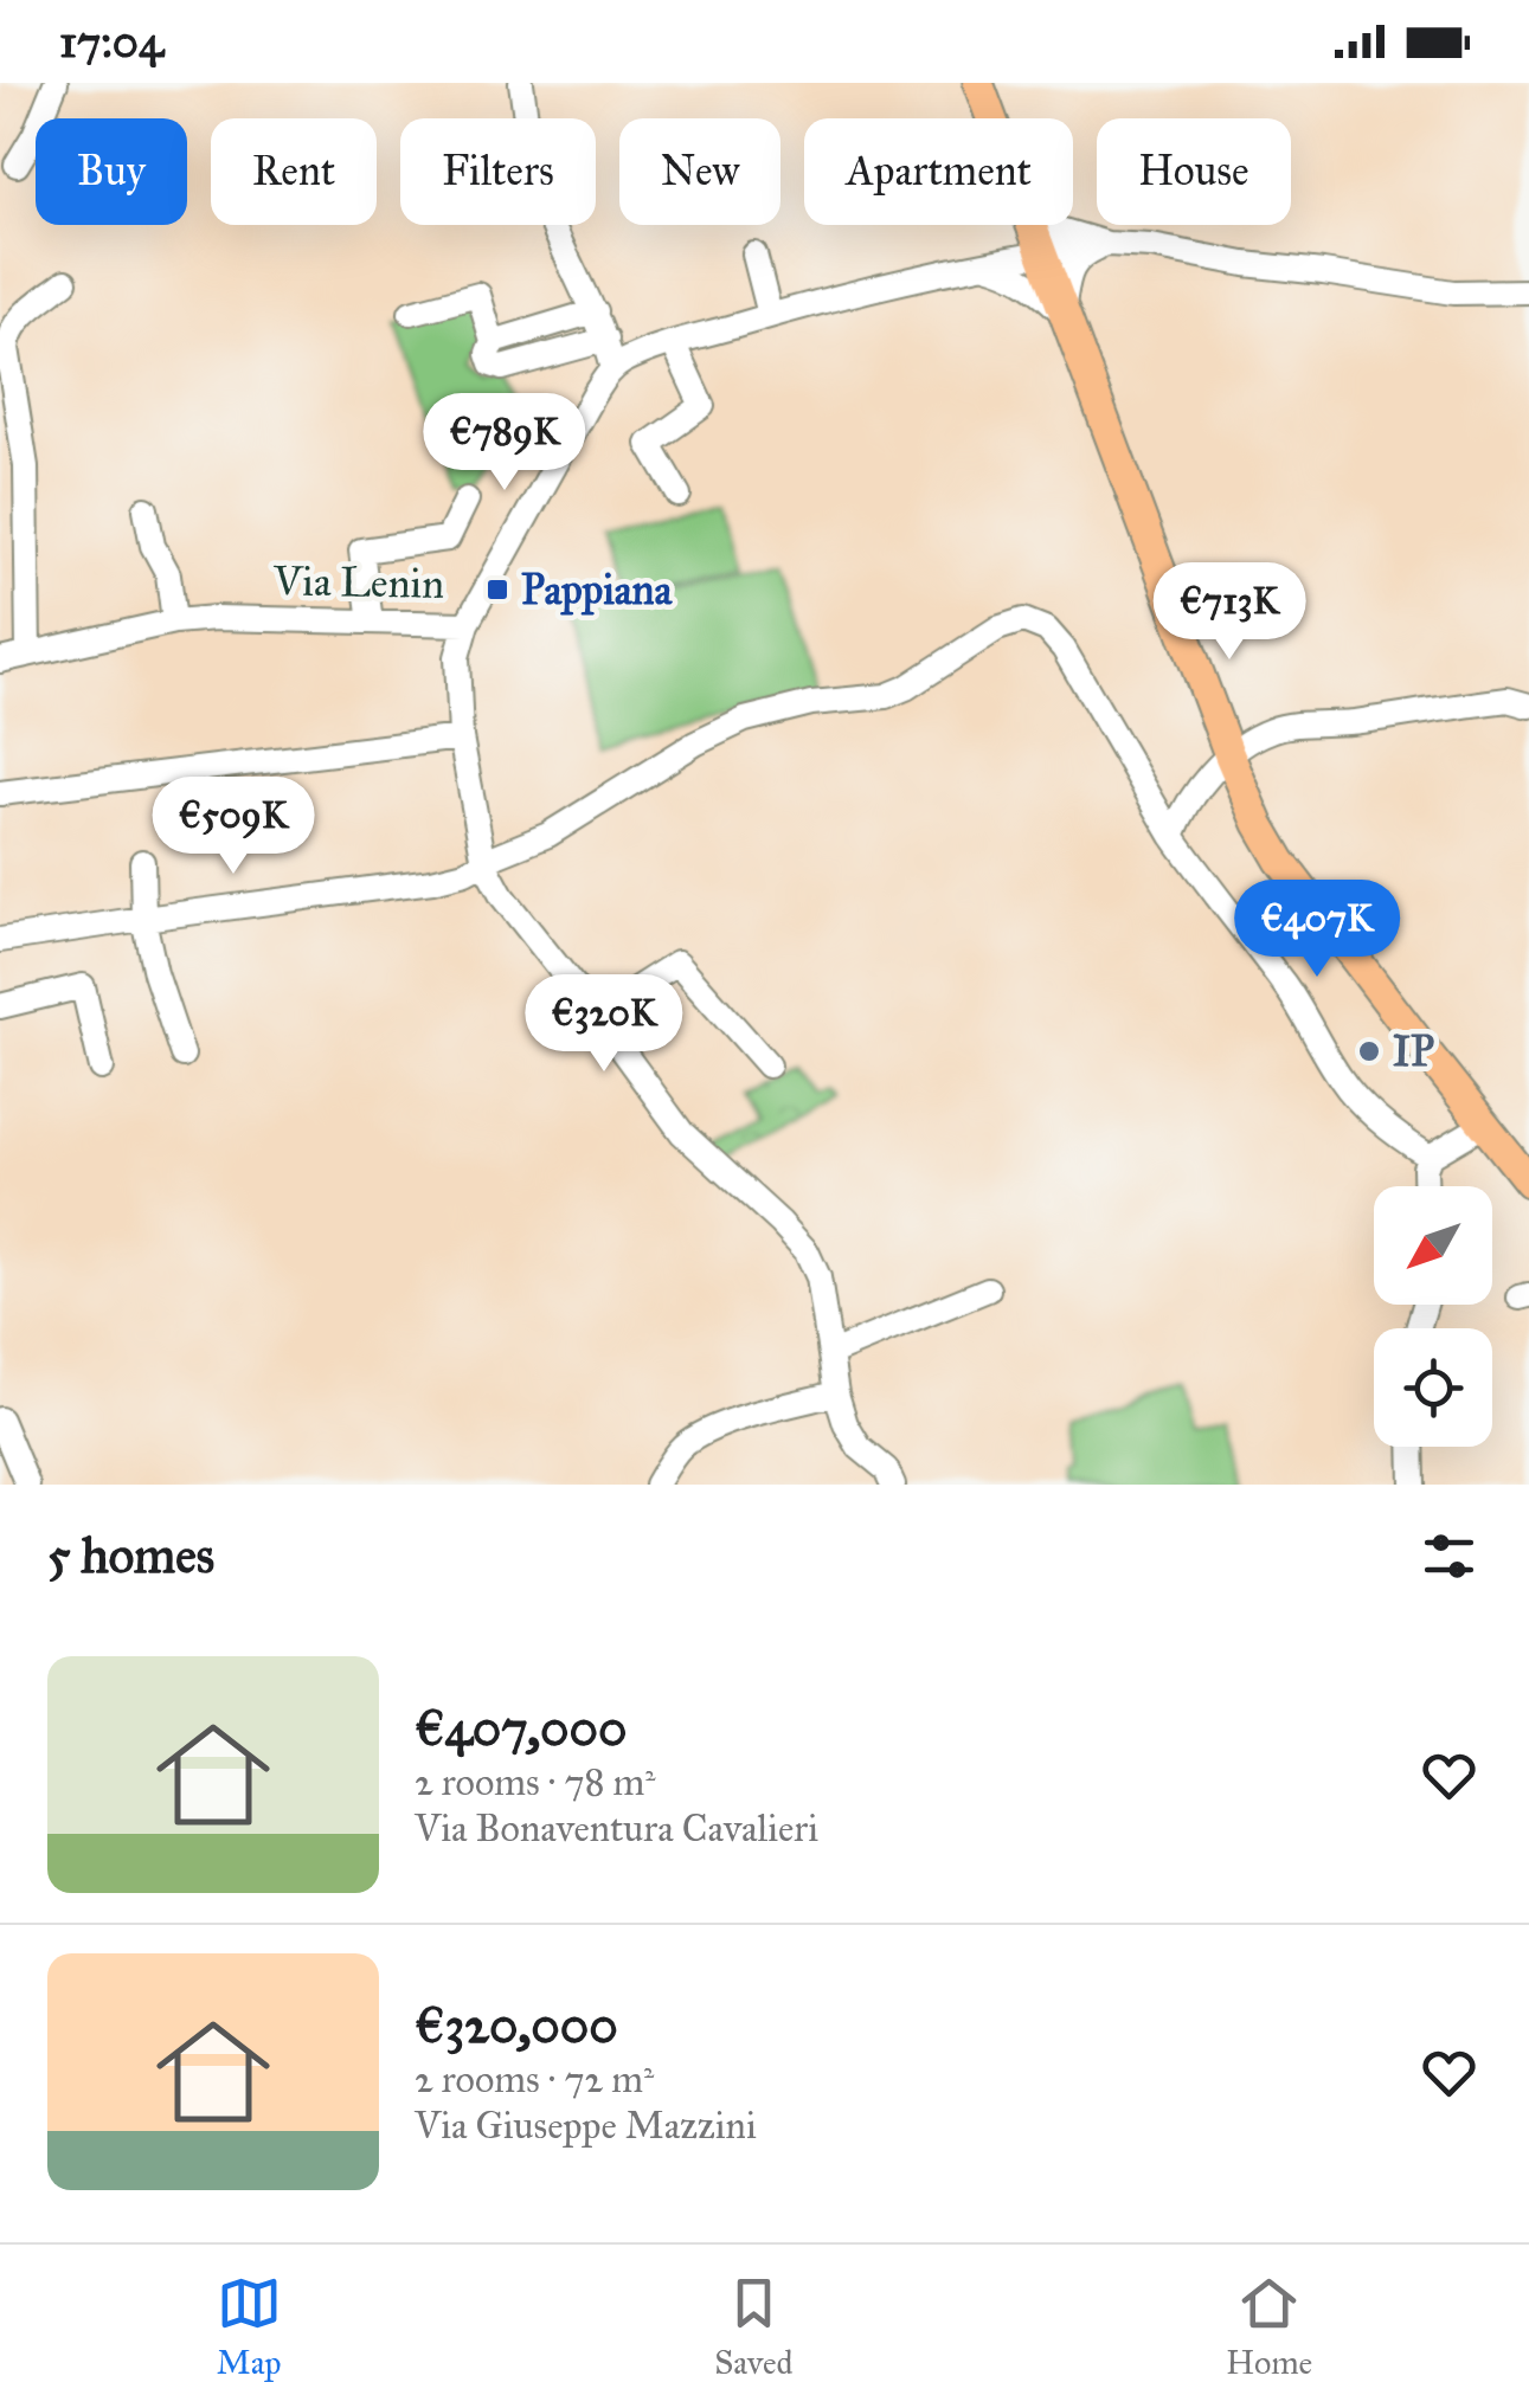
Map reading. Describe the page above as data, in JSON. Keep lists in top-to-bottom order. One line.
{"streets":{"street":["Via Lenin"]},"places":{"transit":["Pappiana"],"other":["IP"]},"north":"bottom left","page":{"status":"17:04","chip":["Buy","Rent","Filters","New","Apartment","House"],"price":["€789K","€713K","€509K","€407K","€320K"],"heading":"5 homes","list":[{"name":"€407,000","note":"2 rooms · 78 m² · Via Bonaventura Cavalieri"},{"name":"€320,000","note":"2 rooms · 72 m² · Via Giuseppe Mazzini"}],"tabs":["Map","Saved","Home"]}}
